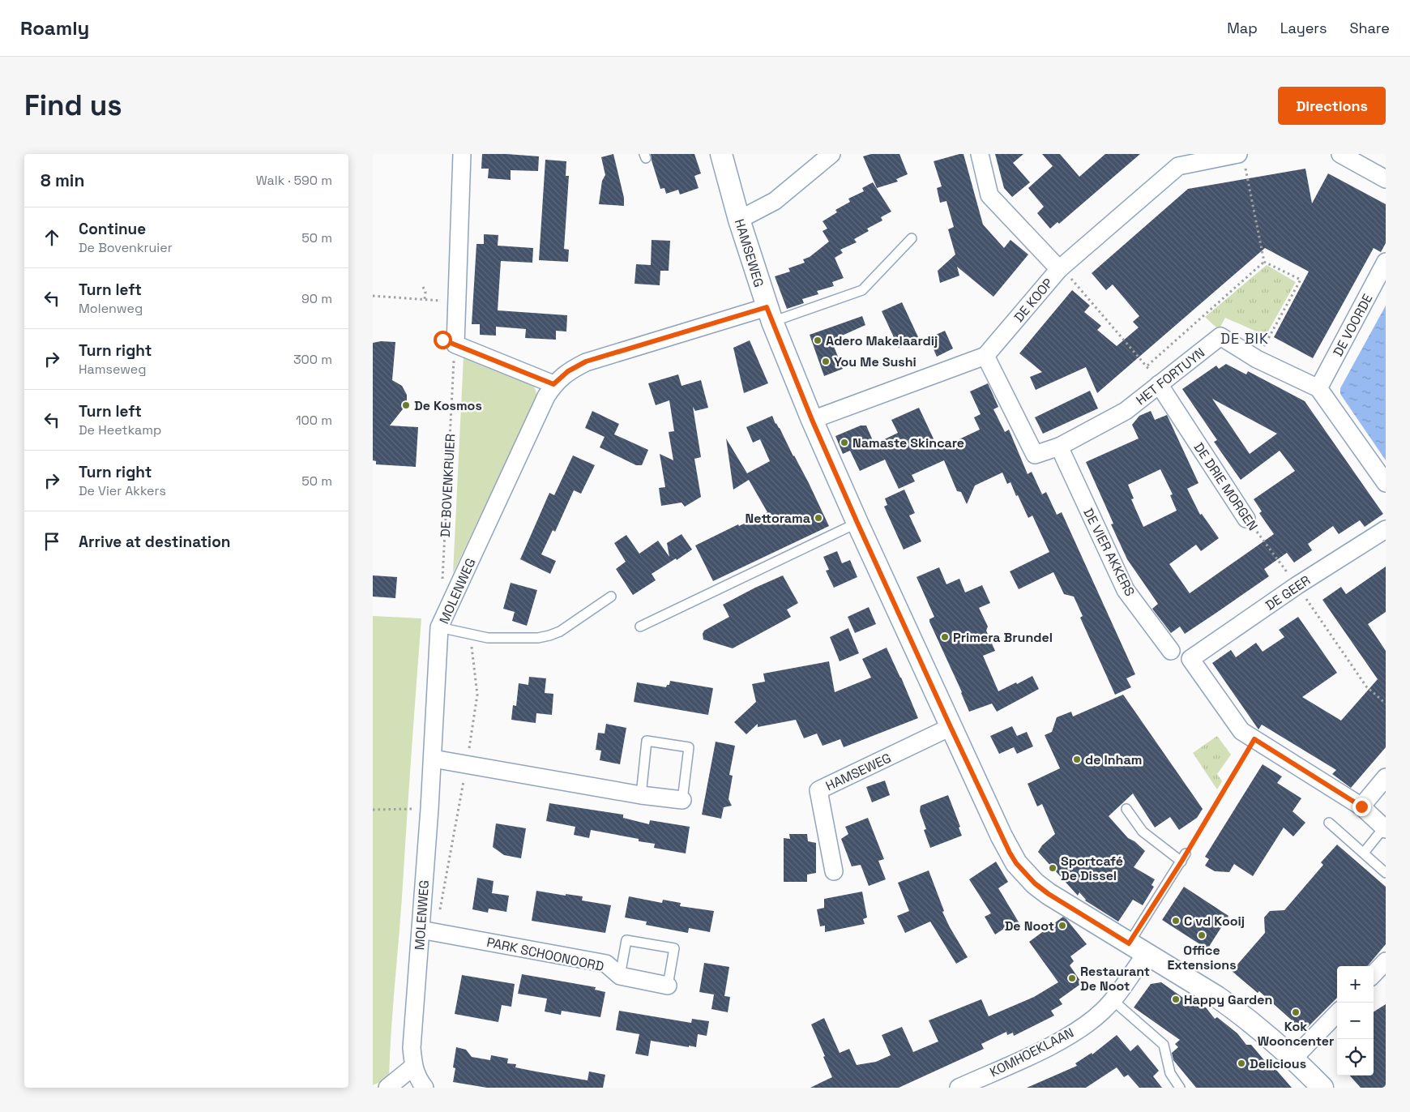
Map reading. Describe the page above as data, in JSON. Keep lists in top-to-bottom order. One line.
{"streets":{"street":["HAMSEWEG","DE KOOP","DE VOORDE","HET FORTUYN","DE DRIE MORGEN","DE VIER AKKERS","MOLENWEG","DE GEER","PARK SCHOONOORD","KOMHOEKLAAN"],"path":["DE BOVENKRUIER"]},"crossings":[["HAMSEWEG","DE KOOP"],["HAMSEWEG","MOLENWEG"],["HAMSEWEG","KOMHOEKLAAN"],["DE KOOP","HET FORTUYN"],["DE VOORDE","HET FORTUYN"],["HET FORTUYN","DE DRIE MORGEN"],["HET FORTUYN","DE VIER AKKERS"],["DE DRIE MORGEN","DE GEER"],["MOLENWEG","PARK SCHOONOORD"]],"districts":["DE BIK"],"places":["Adero Makelaardij","You Me Sushi","De Kosmos","Namaste Skincare","Nettorama","Primera Brundel","de Inham","Sportcafé De Dissel","C vd Kooij","De Noot","Office Extensions","Restaurant De Noot","Happy Garden","Kok Wooncenter","Delicious"],"page":{"header":"Roamly","nav":["Map","Layers","Share"],"buttons":"Directions","title":"Find us","heading":["8 min","Walk · 590 m"],"list":[["Continue","De Bovenkruier","50 m"],["Turn left","Molenweg","90 m"],["Turn right","Hamseweg","300 m"],["Turn left","De Heetkamp","100 m"],["Turn right","De Vier Akkers","50 m"],"Arrive at destination"],"map_buttons":["+","−"]}}
